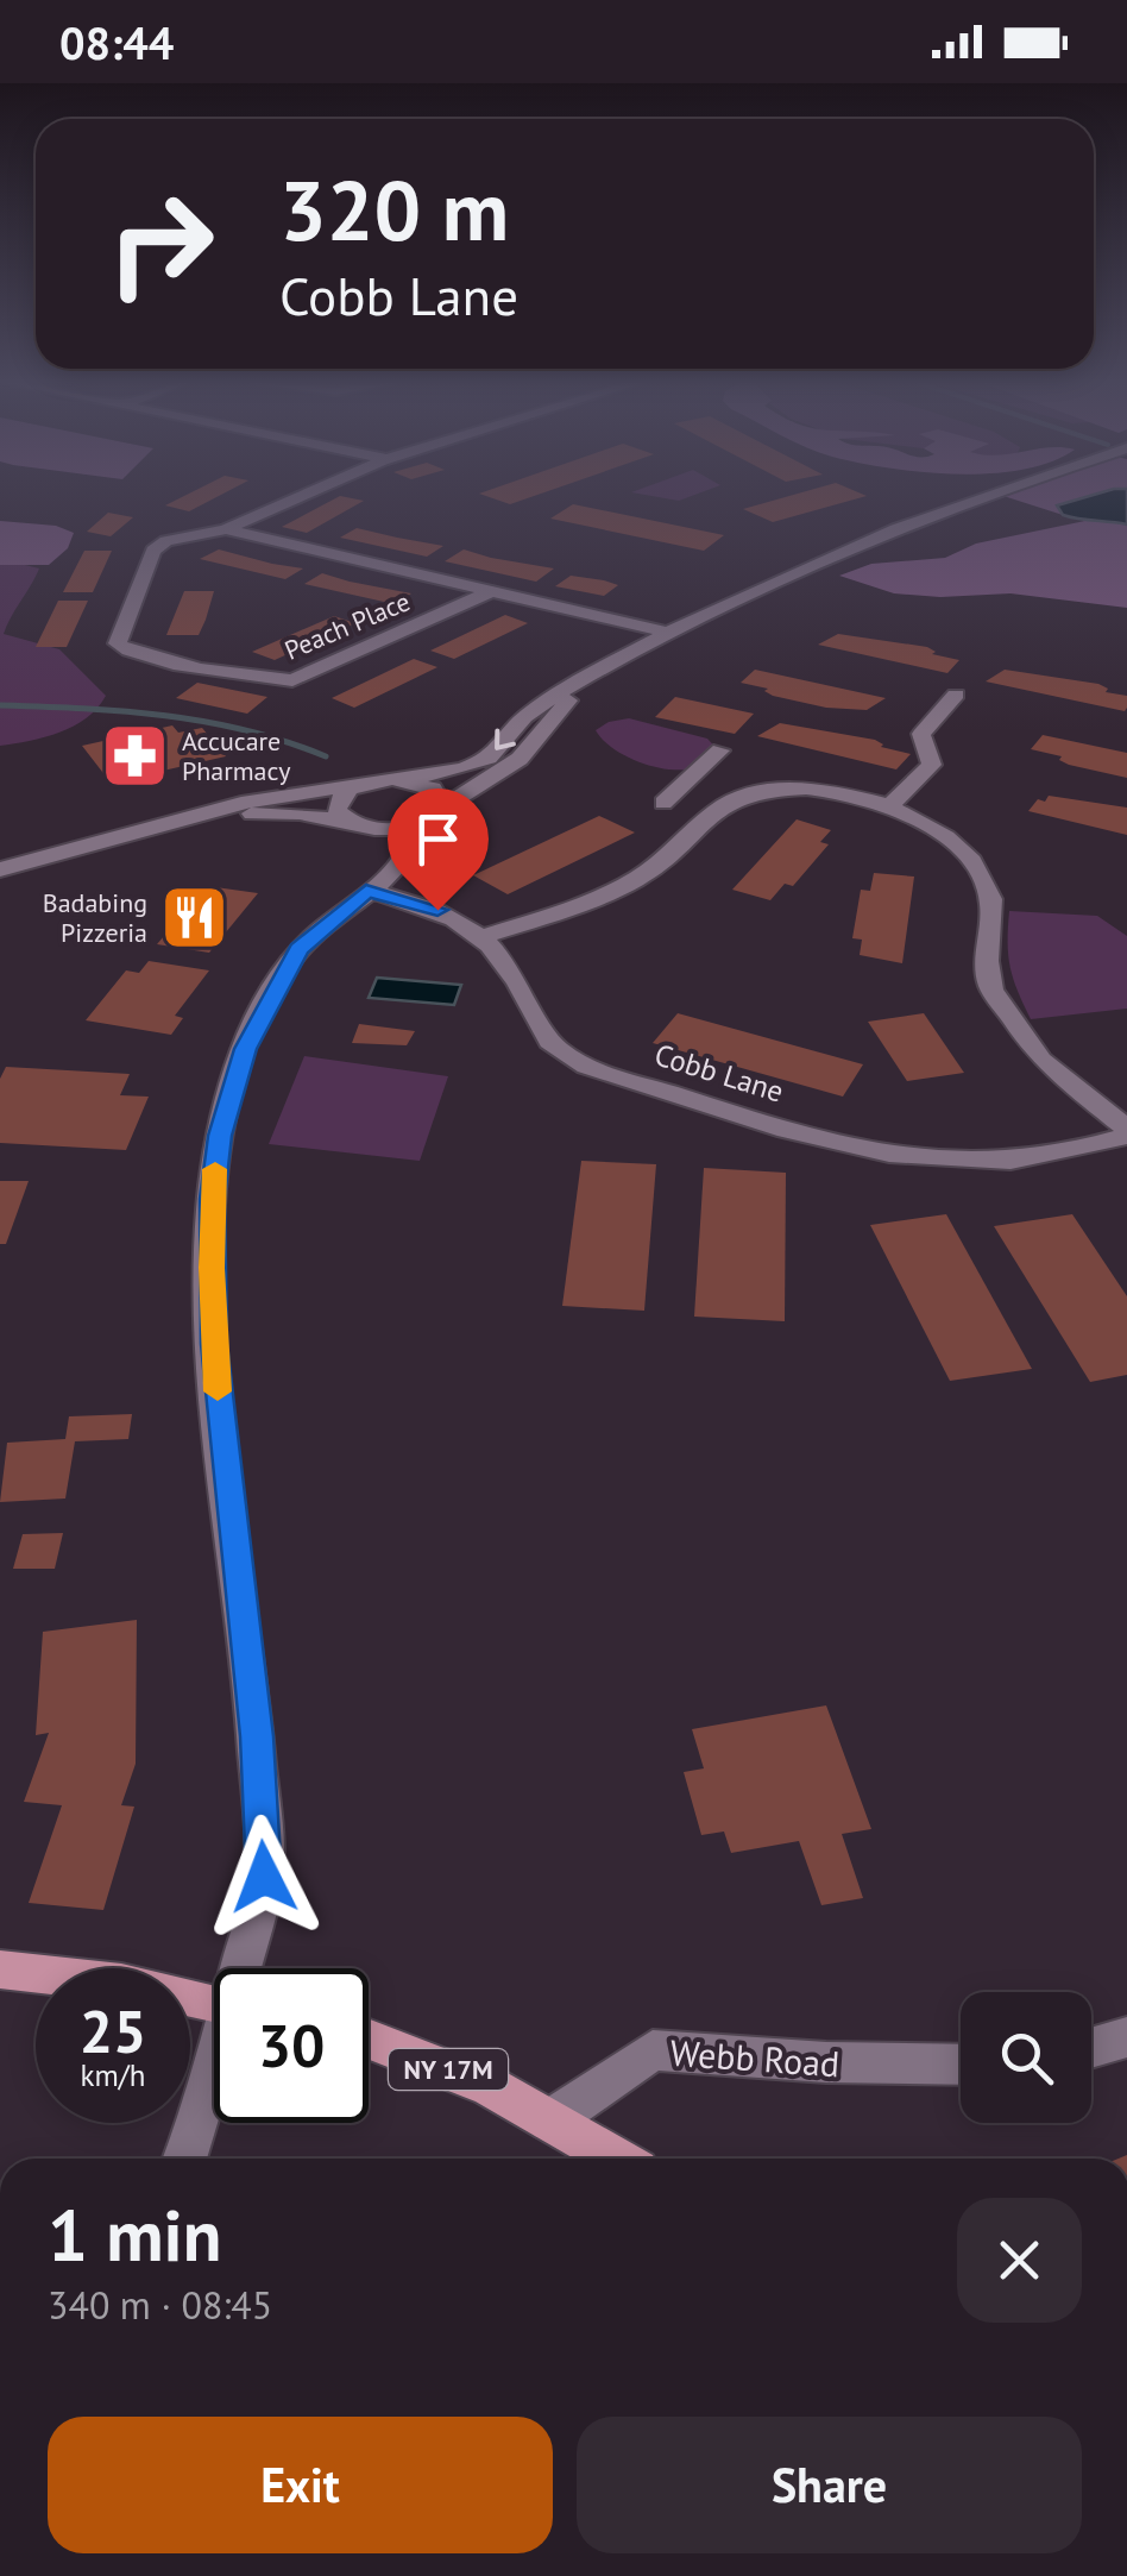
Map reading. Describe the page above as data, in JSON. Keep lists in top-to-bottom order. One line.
{"streets":{"main road":["NY 17M"],"street":["Peach Place","Cobb Lane","Webb Road"]},"crossings":[["Webb Road","NY 17M"]],"places":{"pharmacy":["Accucare Pharmacy"],"restaurant":["Badabing Pizzeria"]},"page":{"status":"08:44","turn":["320 m","Cobb Lane"],"speed":"25 km/h","limit":"30","heading":["1 min","340 m · 08:45"],"buttons":["Exit","Share"]}}
